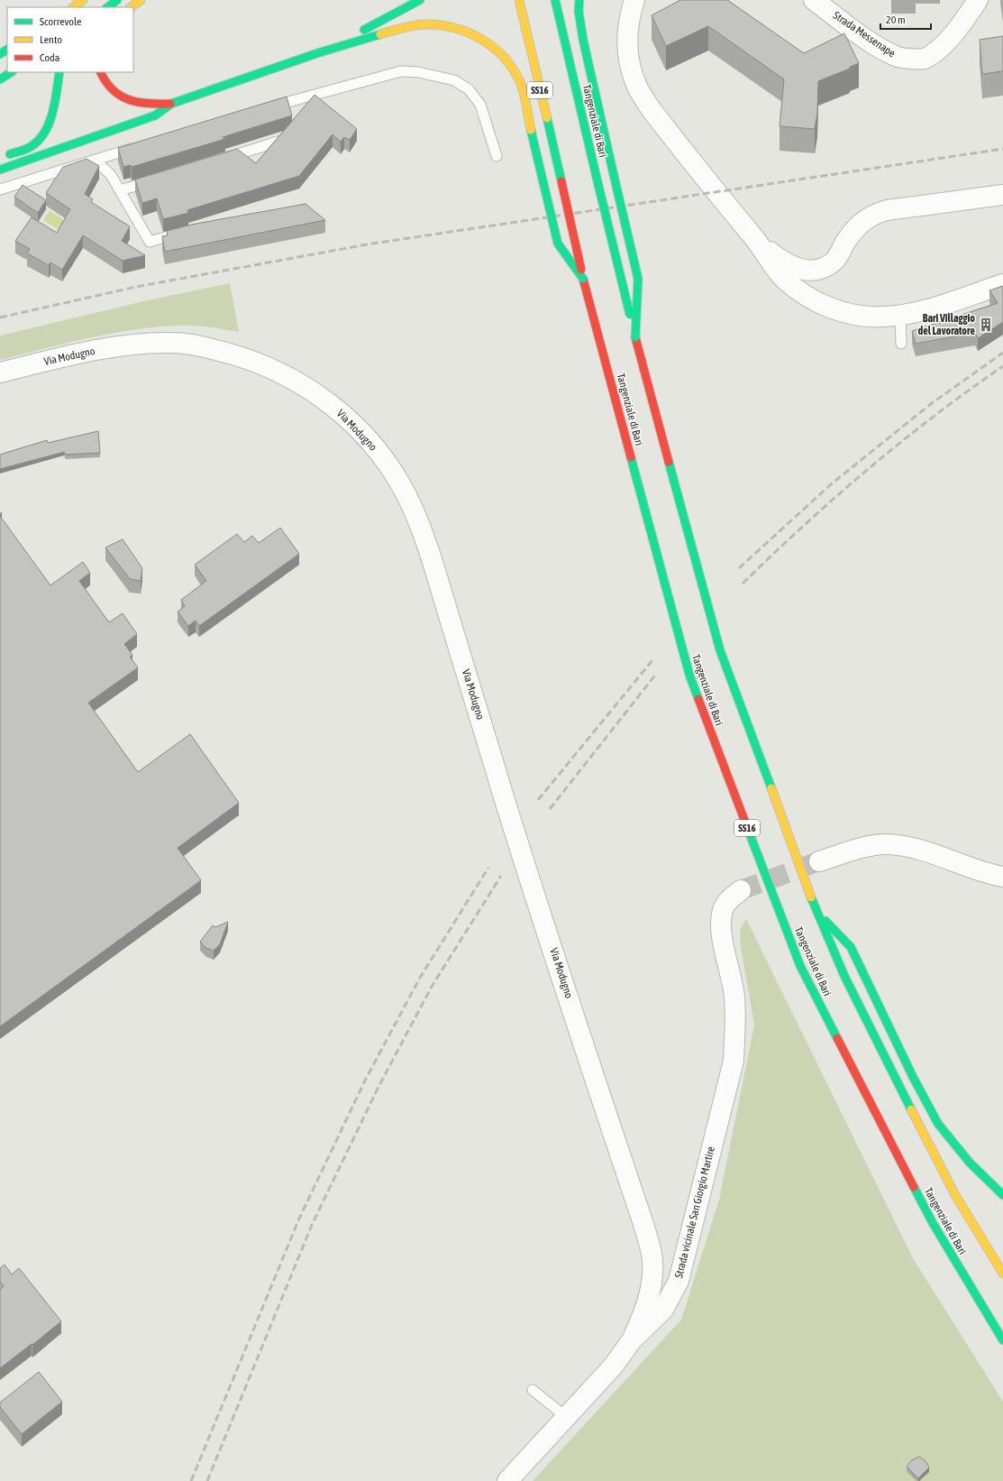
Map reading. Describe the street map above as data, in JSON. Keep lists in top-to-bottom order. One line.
{"streets":{"main road":["SS16","Tangenziale di Bari"],"street":["Strada Messenape","Via Modugno","Strada vicinale San Giorgio Martire"]},"crossings":[["Via Modugno","Strada vicinale San Giorgio Martire"]],"places":{"building":["Bari Villaggio del Lavoratore"]},"legend":["Scorrevole","Lento","Coda"],"scale_bar":"20 m"}
